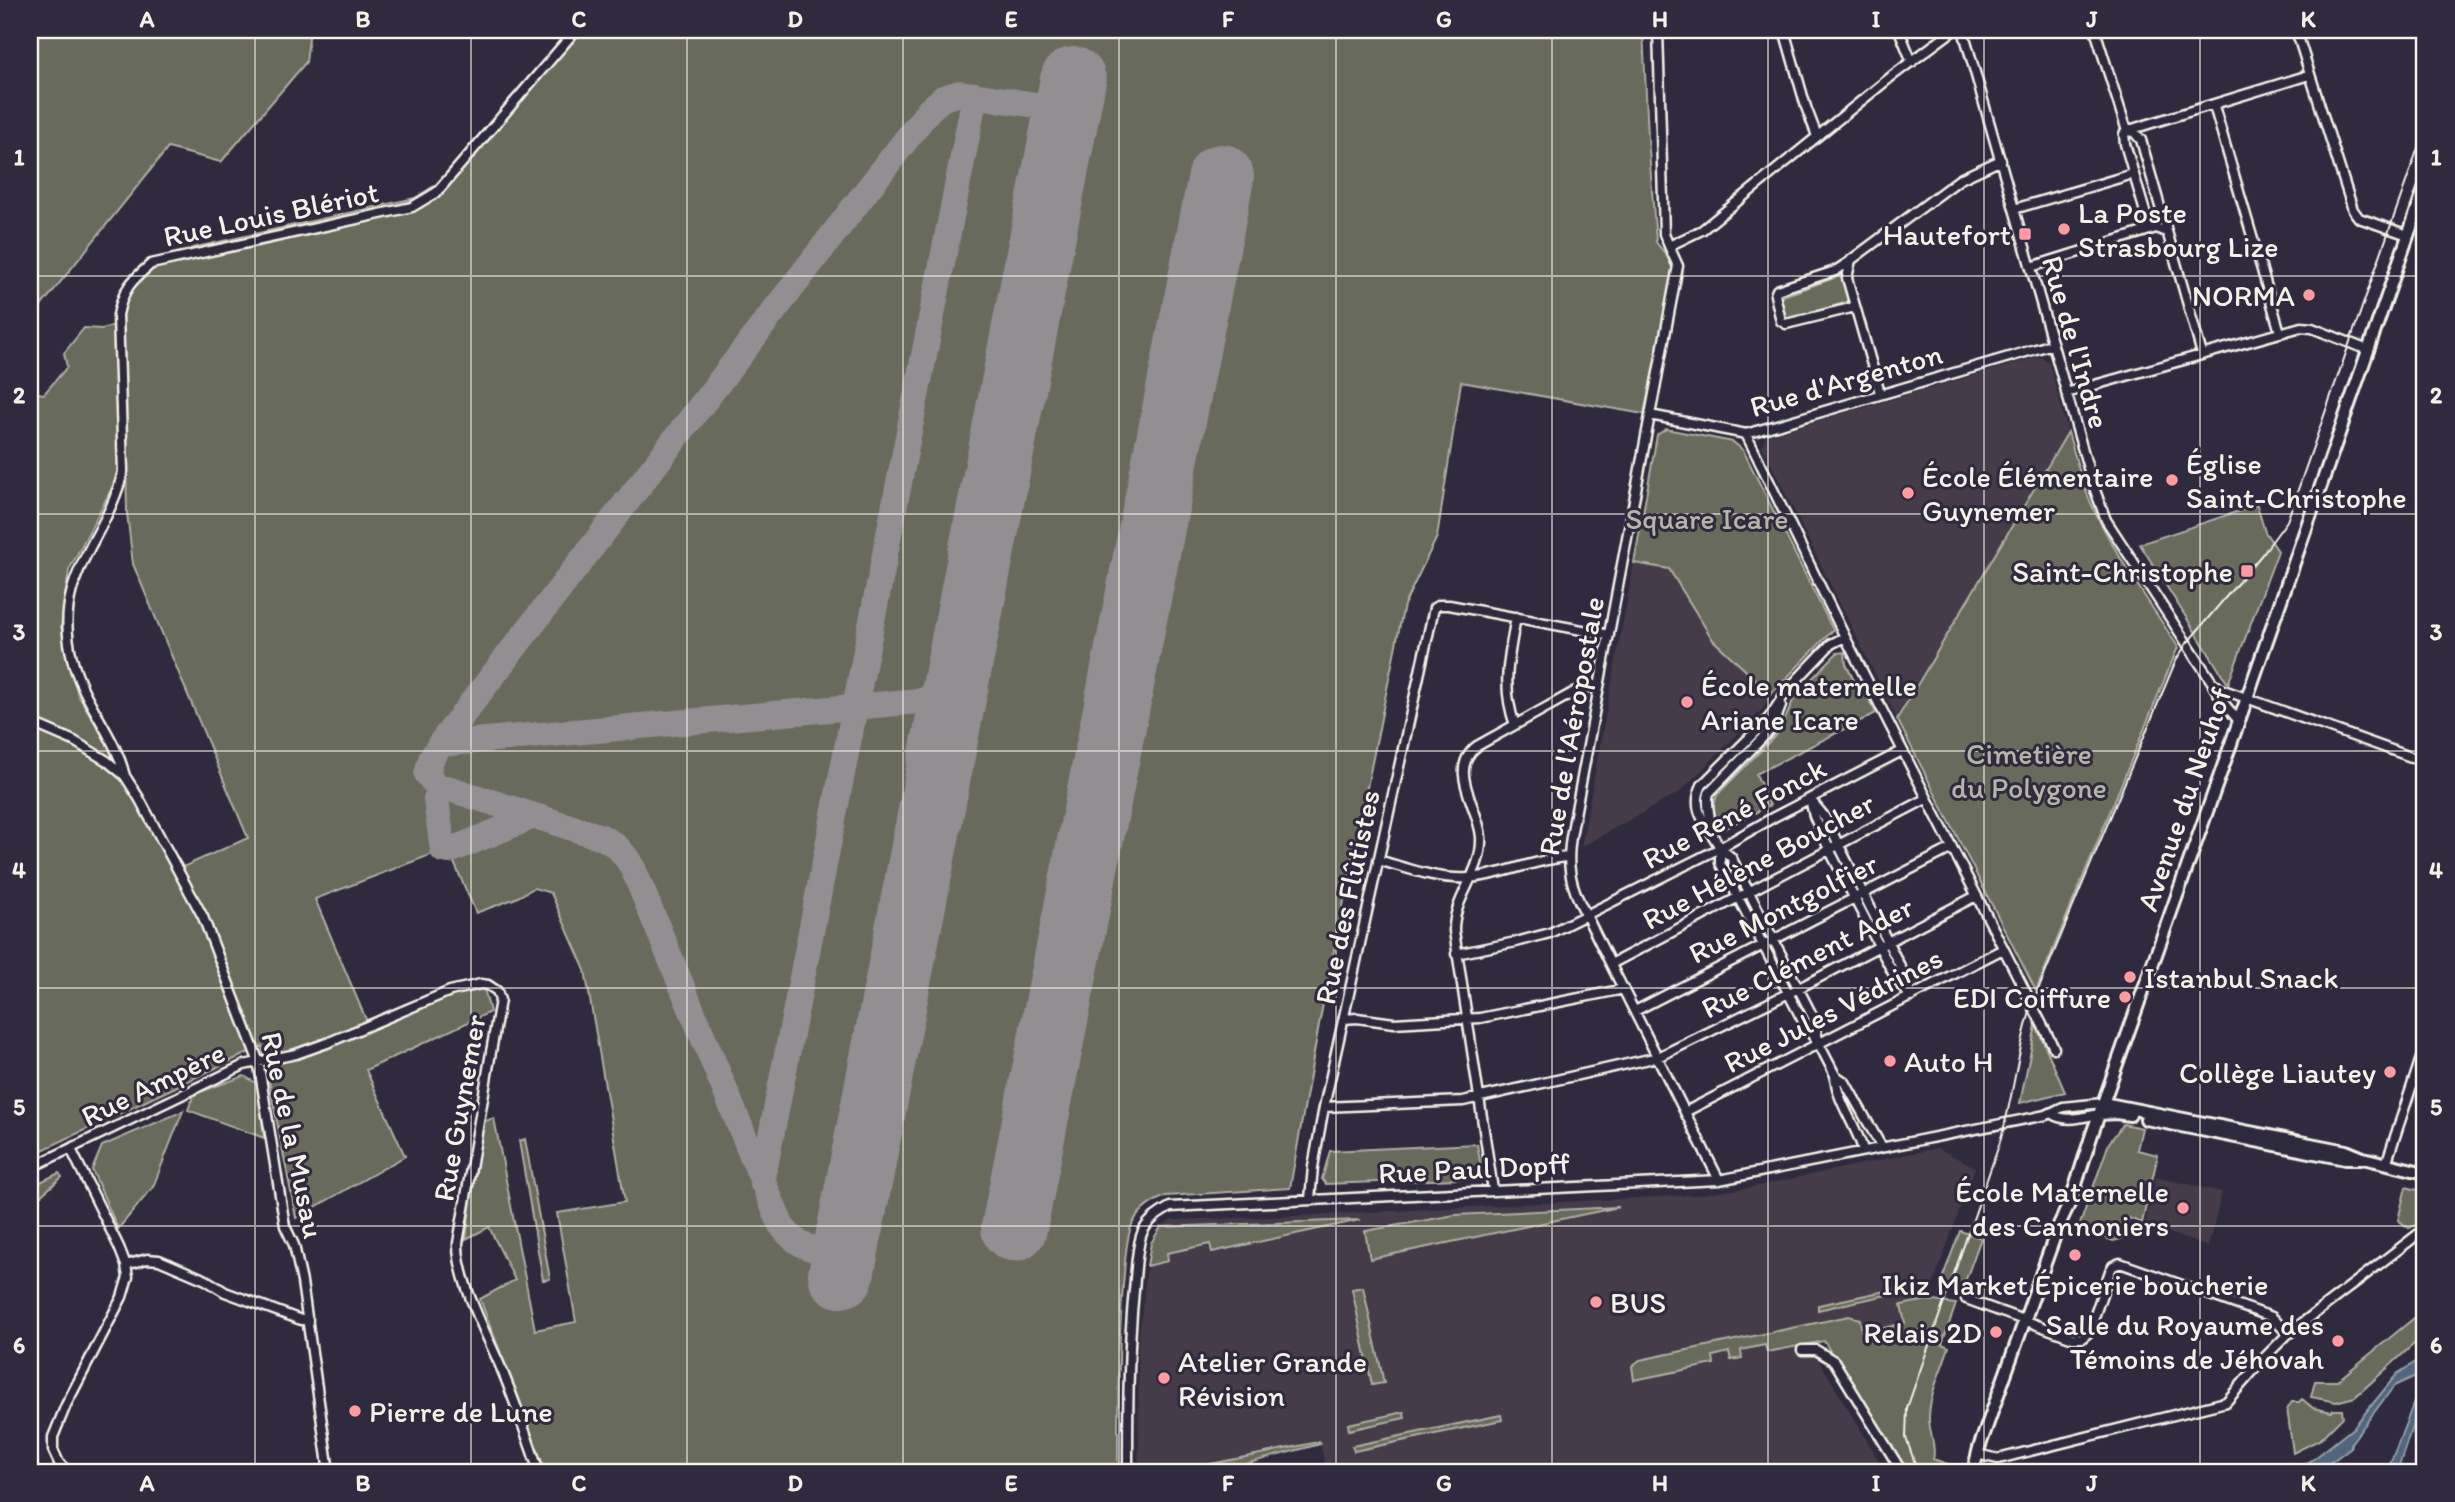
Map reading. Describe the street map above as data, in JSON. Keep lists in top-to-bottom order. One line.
{"streets":{"street":["Rue Louis Blériot","Rue de l'Indre","Rue d'Argenton","Rue de l'Aéropostale","Avenue du Neuhof","Rue René Fonck","Rue Hélène Boucher","Rue des Flûtistes","Rue Montgolfier","Rue Clément Ader","Rue Jules Védrines","Rue Ampère","Rue Guynemer","Rue de la Musau","Rue Paul Dopff"]},"crossings":[["Rue Louis Blériot","Rue de la Musau"],["Rue de l'Indre","Rue d'Argenton"],["Rue de l'Indre","Avenue du Neuhof"],["Rue d'Argenton","Rue de l'Aéropostale"],["Rue de l'Aéropostale","Rue René Fonck"],["Rue de l'Aéropostale","Rue Hélène Boucher"],["Rue de l'Aéropostale","Rue Montgolfier"],["Rue de l'Aéropostale","Rue Clément Ader"],["Rue de l'Aéropostale","Rue Jules Védrines"],["Rue de l'Aéropostale","Rue Paul Dopff"],["Avenue du Neuhof","Rue Paul Dopff"],["Rue des Flûtistes","Rue Clément Ader"],["Rue des Flûtistes","Rue Paul Dopff"],["Rue Ampère","Rue Guynemer"],["Rue Ampère","Rue de la Musau"],["Rue Guynemer","Rue de la Musau"]],"parks":["Square Icare","Cimetière du Polygone"],"places":{"other":["La Poste Strasbourg Lize","NORMA","Église Saint-Christophe","École Élémentaire Guynemer","École maternelle Ariane Icare","Istanbul Snack","EDI Coiffure","Auto H","Collège Liautey","École Maternelle des Cannoniers","Ikiz Market Épicerie boucherie","BUS","Relais 2D","Salle du Royaume des Témoins de Jéhovah","Atelier Grande Révision","Pierre de Lune"],"transit":["Hautefort","Saint-Christophe"]},"grid":{"columns":["A","B","C","D","E","F","G","H","I","J","K"],"rows":["1","2","3","4","5","6"]}}
